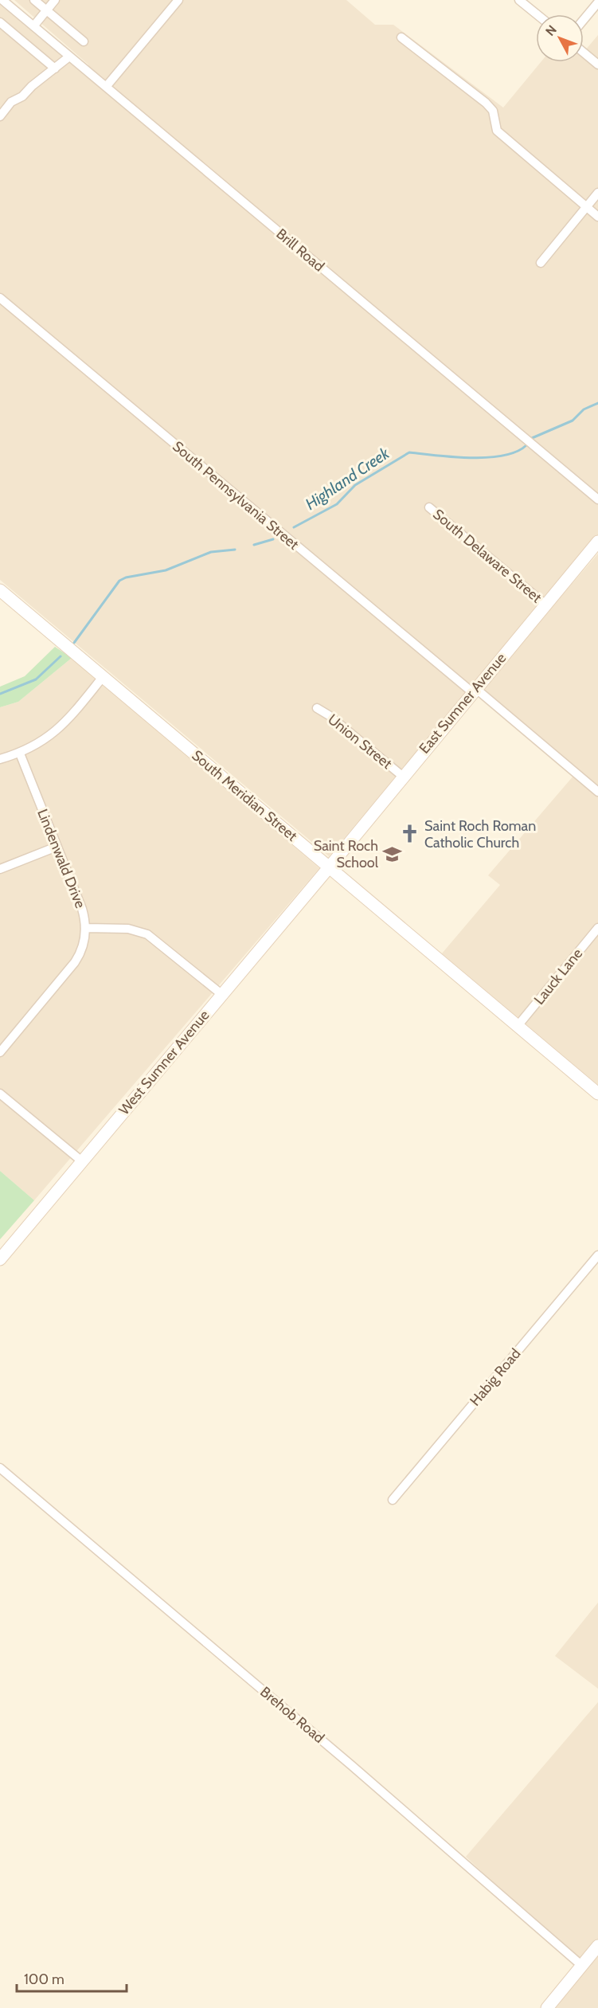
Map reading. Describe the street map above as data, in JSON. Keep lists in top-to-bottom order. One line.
{"streets":{"street":["Brill Road","South Pennsylvania Street","South Delaware Street","East Sumner Avenue","Union Street","South Meridian Street","Lindenwald Drive","Lauck Lane","West Sumner Avenue","Habig Road","Brehob Road"]},"crossings":[["South Pennsylvania Street","East Sumner Avenue"],["South Delaware Street","East Sumner Avenue"],["East Sumner Avenue","Union Street"],["East Sumner Avenue","South Meridian Street"],["East Sumner Avenue","West Sumner Avenue"],["South Meridian Street","Lauck Lane"],["South Meridian Street","West Sumner Avenue"]],"water":["Highland Creek"],"places":{"church":["Saint Roch Roman Catholic Church"],"school or university":["Saint Roch School"]},"scale_bar":"100 m","north":"top left"}
